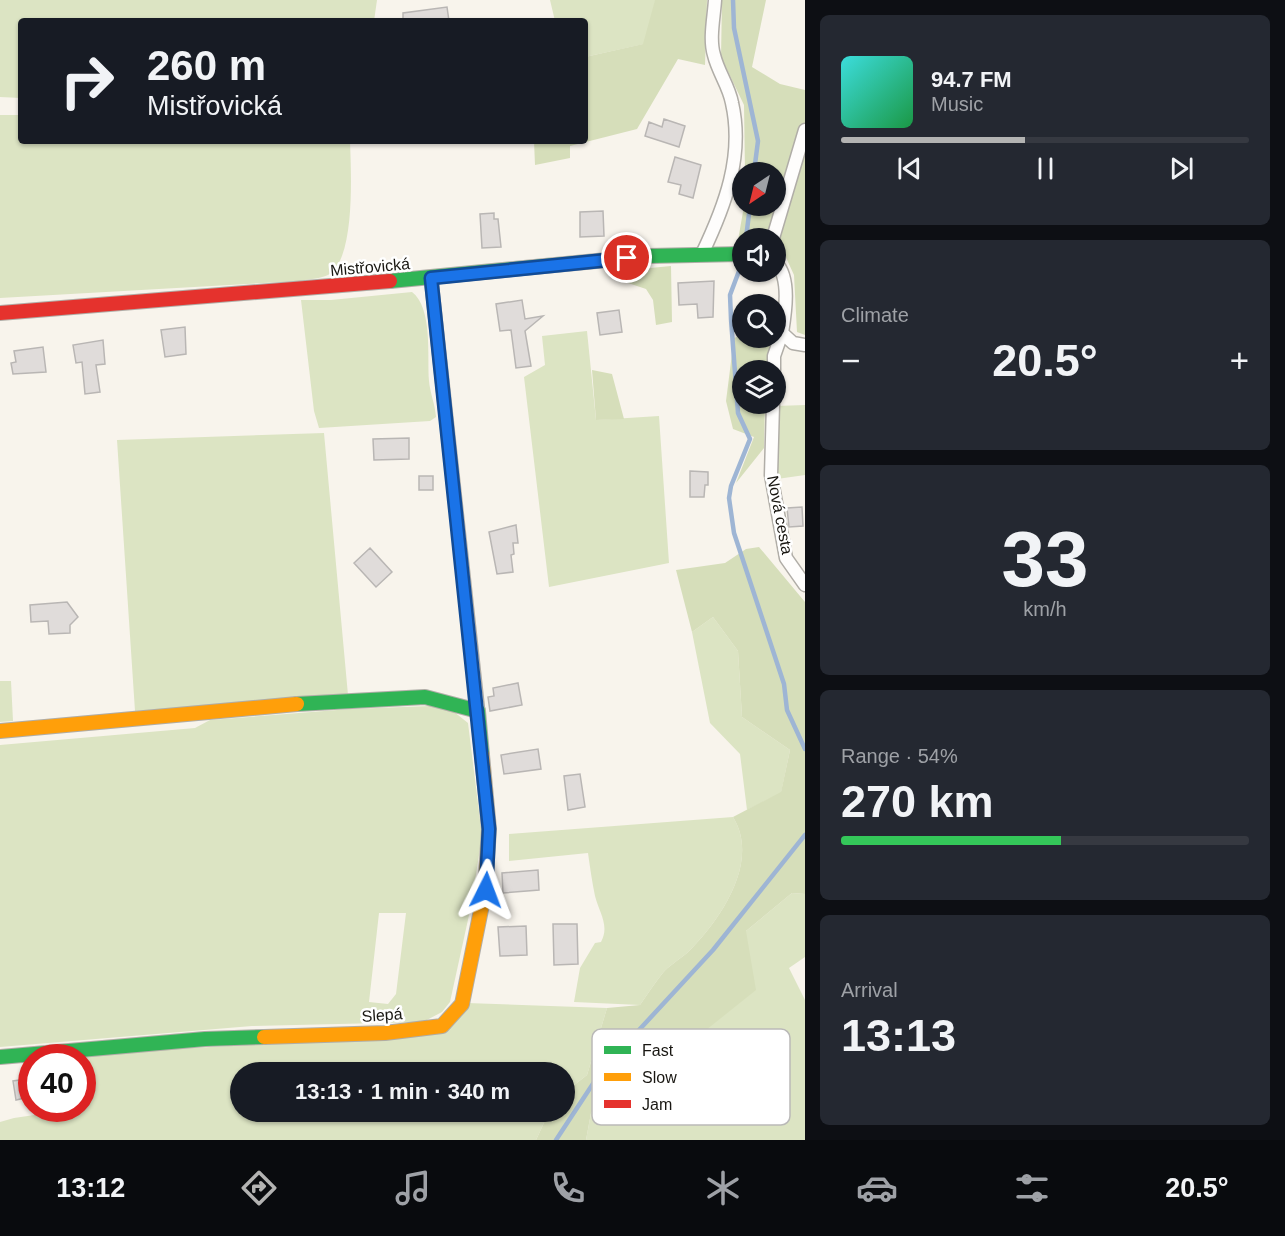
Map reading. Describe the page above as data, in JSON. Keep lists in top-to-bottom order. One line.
{"streets":{"street":["Mistřovická","Nová cesta","Slepá"]},"crossings":[["Mistřovická","Slepá"]],"legend":["Fast","Slow","Jam"],"north":"bottom left","page":{"turn":["260 m","Mistřovická"],"song":["94.7 FM","Music"],"tile":["Climate",["33","km/h"],["Range · 54%","270 km"],["Arrival","13:13"]],"heat":["−","20.5°","+"],"limit":"40","trip":"13:13 · 1 min · 340 m","tabs":["13:12","20.5°"]}}
